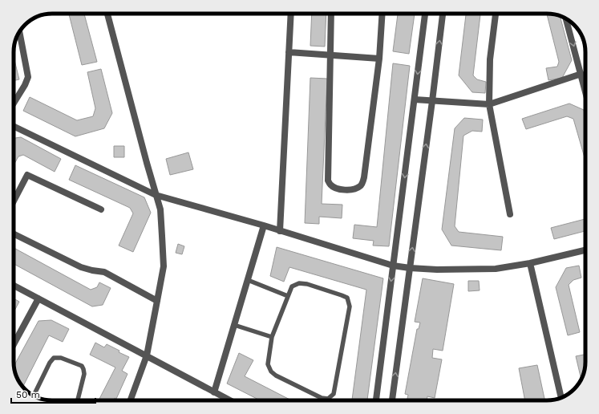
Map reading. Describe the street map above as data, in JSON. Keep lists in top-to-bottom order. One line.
{"scale_bar":"50 m"}
